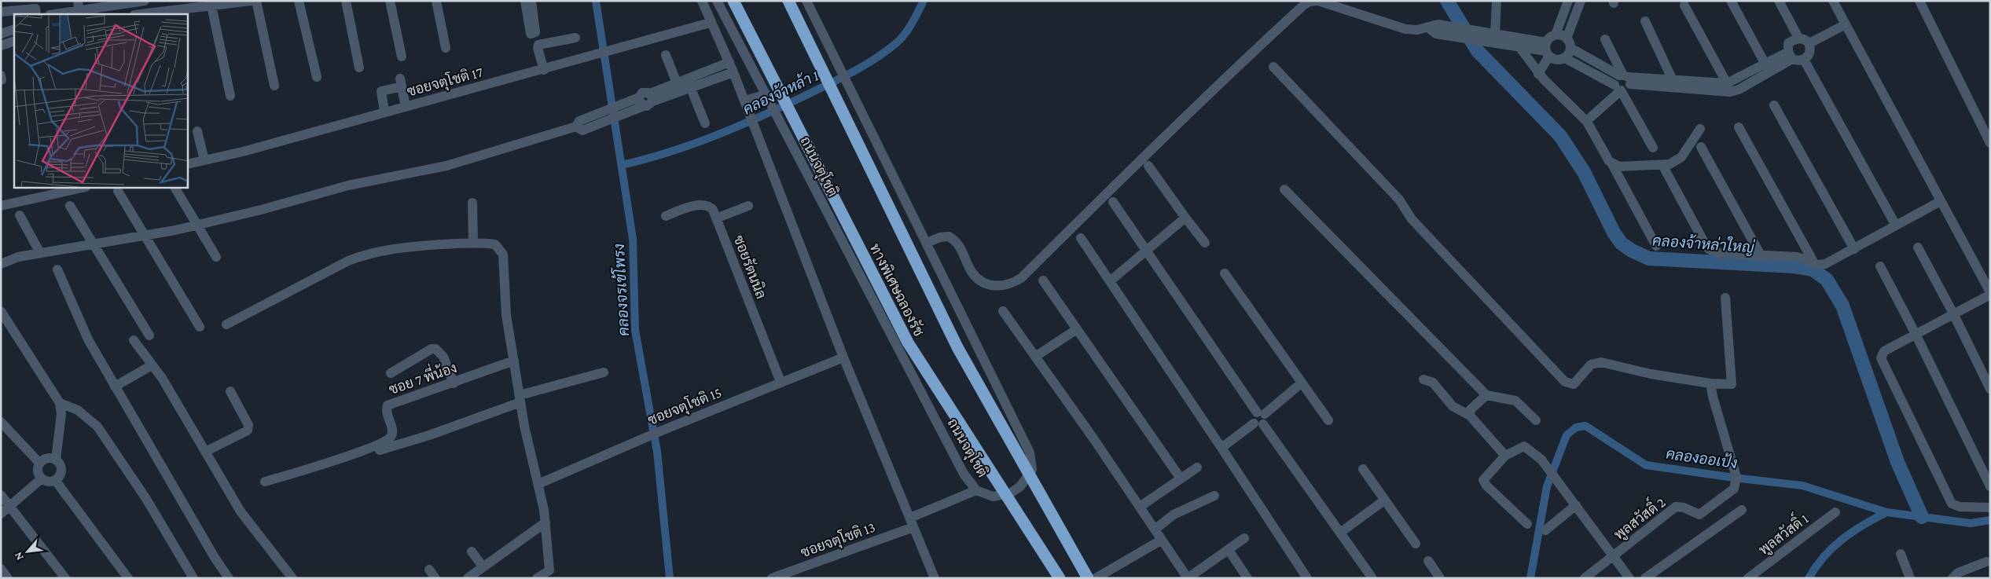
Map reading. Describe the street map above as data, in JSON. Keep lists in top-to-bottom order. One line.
{"streets":{"highway":["ทางพิเศษฉลองรัช"],"street":["ซอยจตุโชติ 17","ถนนจตุโชติ","ซอยรัตนนิล","ซอย 7 พี่น้อง","ซอยจตุโชติ 15","พูลสวัสดิ์ 2","พูลสวัสดิ์ 1","ซอยจตุโชติ 13"]},"crossings":[["ถนนจตุโชติ","ซอยจตุโชติ 13"],["ซอยรัตนนิล","ซอยจตุโชติ 15"]],"water":["คลองจ้าหล้า 1","คลองจ้าหล่าใหญ่","คลองจรเข้โพรง","คลองออเป้ง"],"north":"bottom left"}
